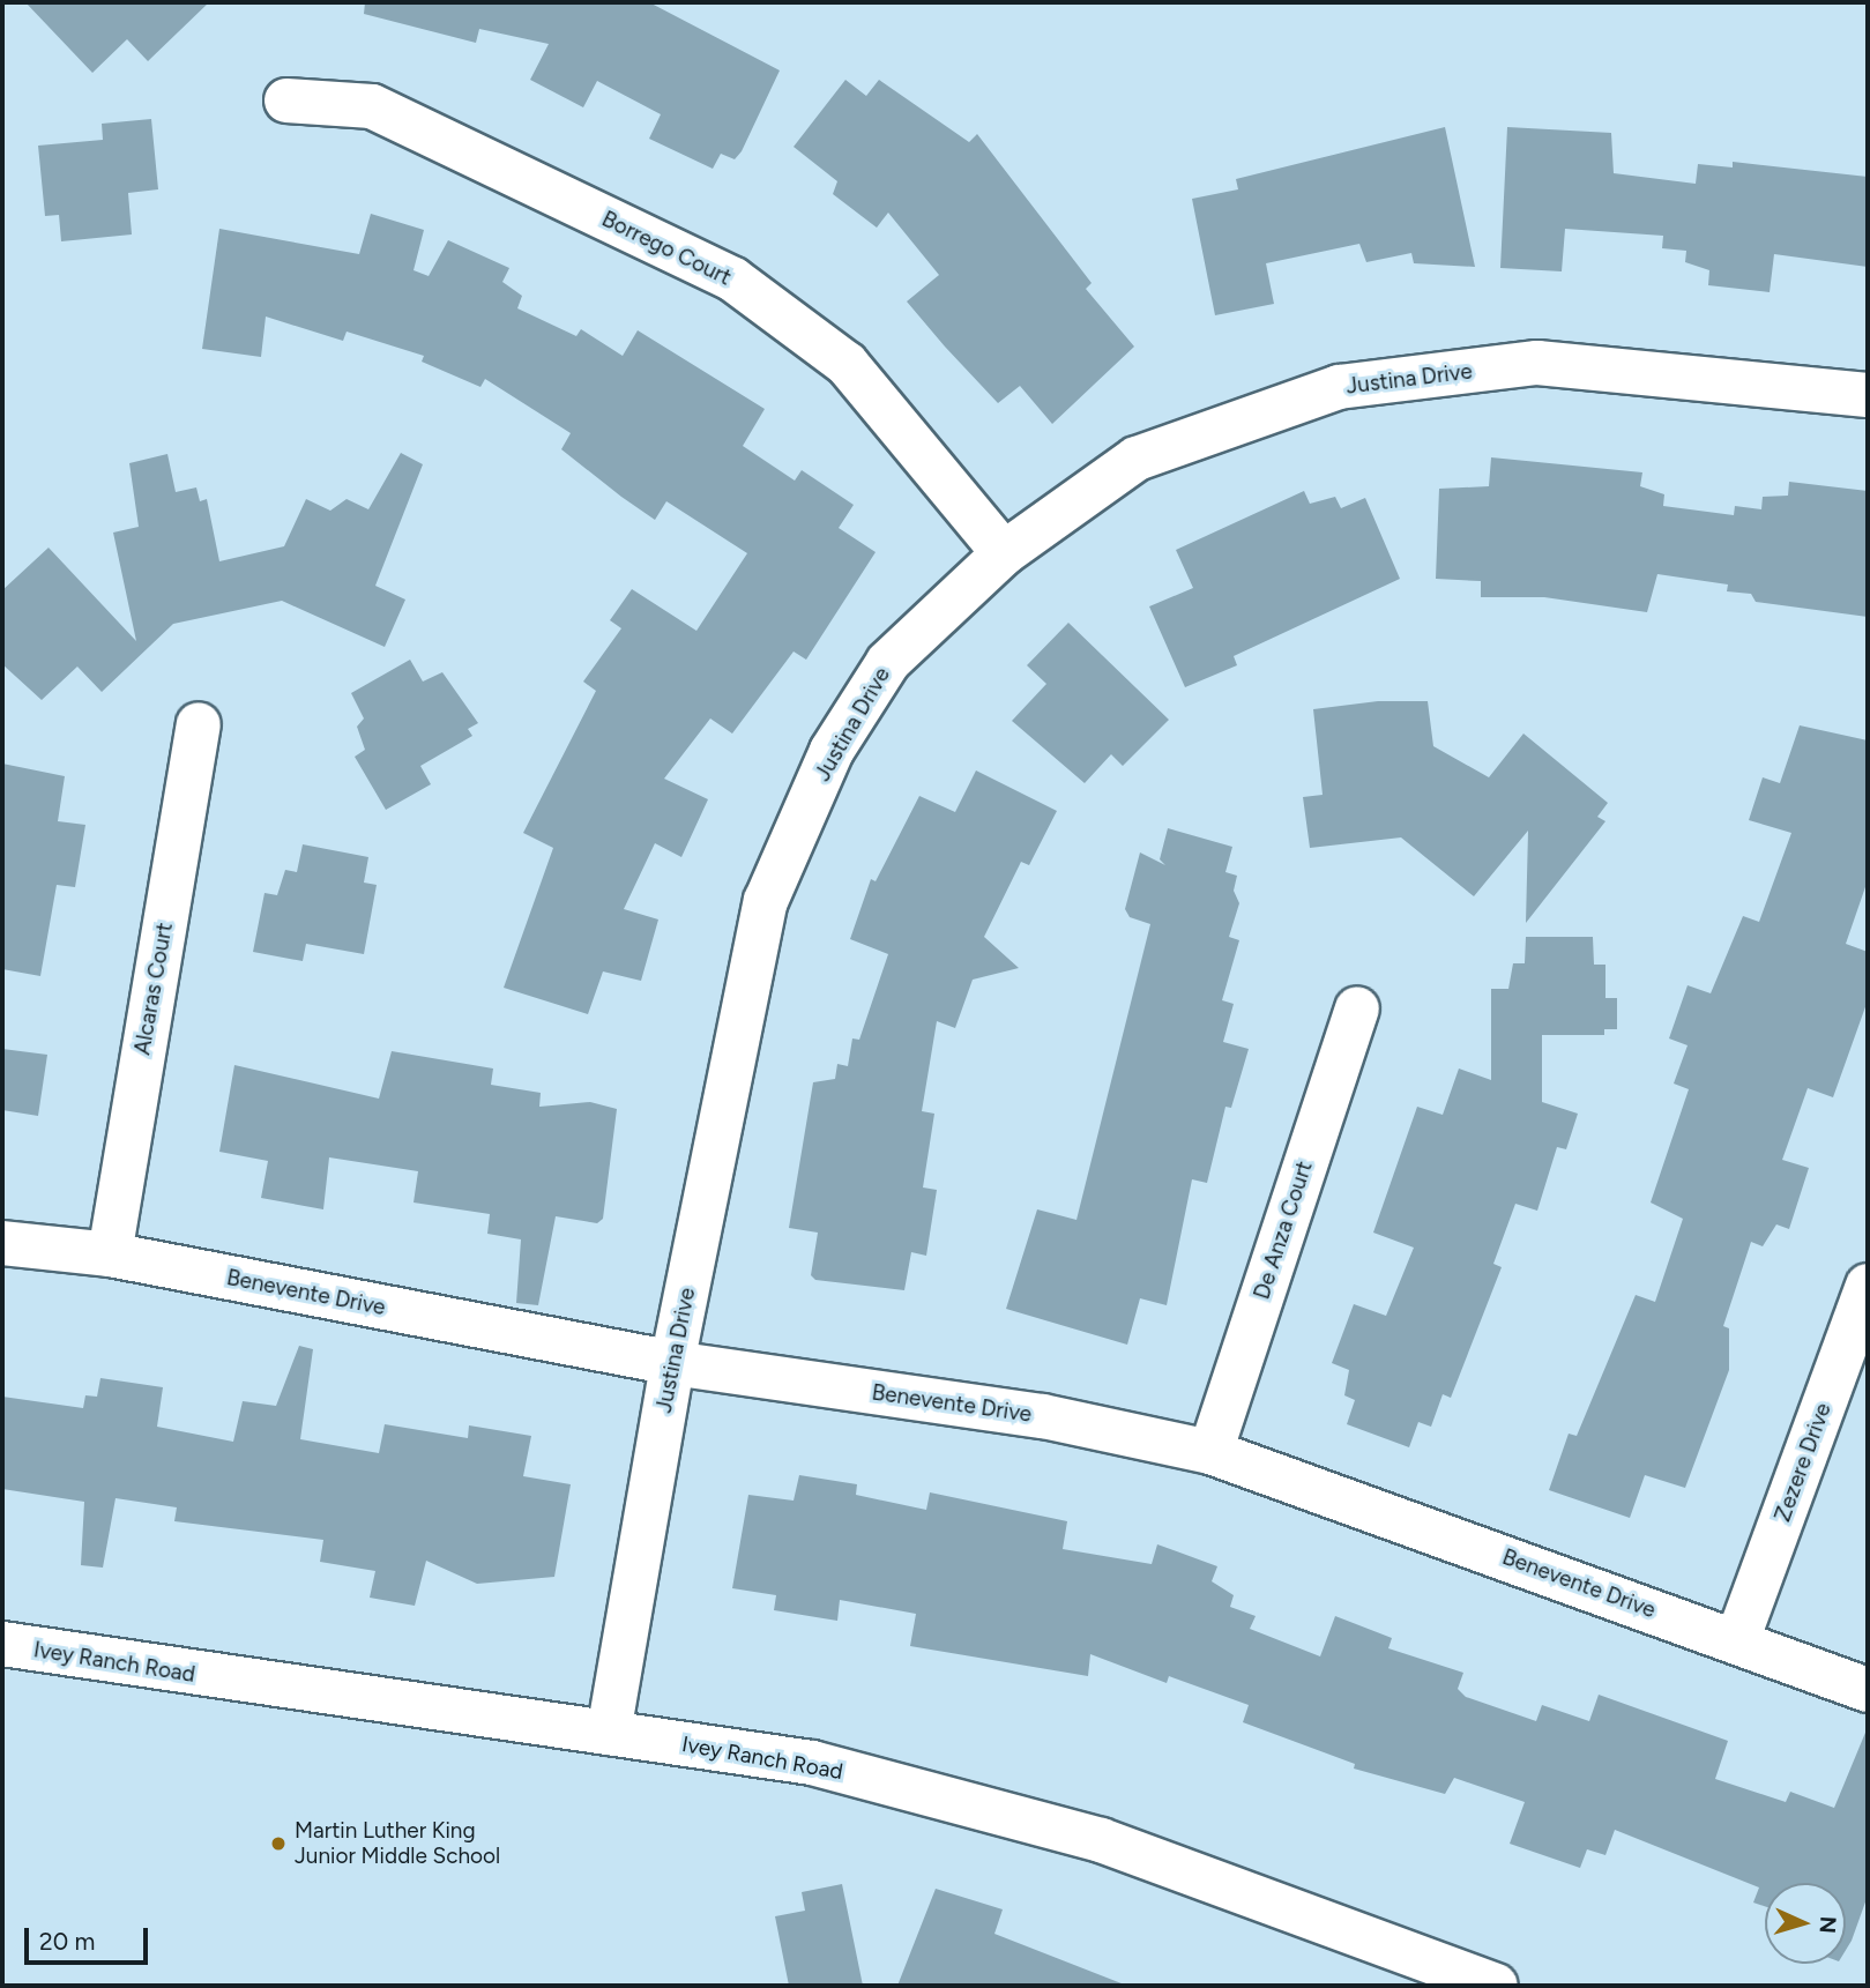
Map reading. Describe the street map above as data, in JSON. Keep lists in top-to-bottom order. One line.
{"streets":{"street":["Borrego Court","Justina Drive","Alcaras Court","De Anza Court","Benevente Drive","Zezere Drive","Ivey Ranch Road"]},"crossings":[["Borrego Court","Justina Drive"],["Justina Drive","Benevente Drive"],["Justina Drive","Ivey Ranch Road"],["Alcaras Court","Benevente Drive"],["De Anza Court","Benevente Drive"],["Benevente Drive","Zezere Drive"]],"places":["Martin Luther King Junior Middle School"],"scale_bar":"20 m","north":"right"}
